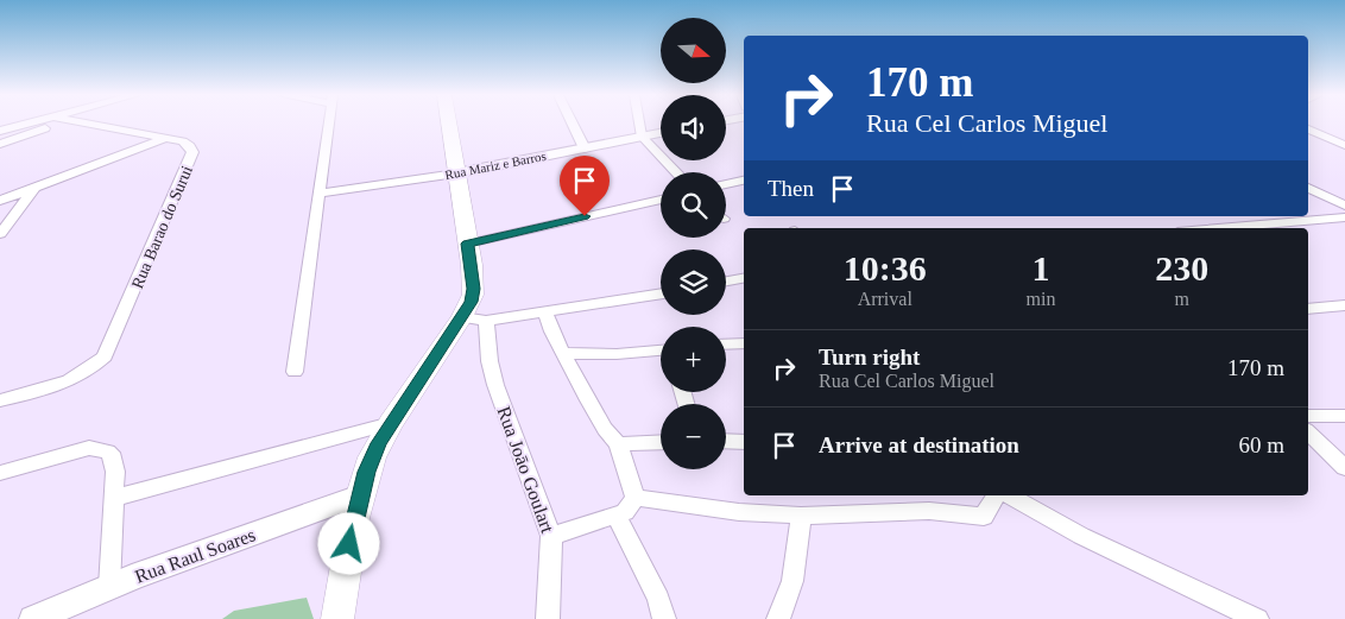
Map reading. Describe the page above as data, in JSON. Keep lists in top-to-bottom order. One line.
{"streets":{"street":["Rua Mariz e Barros","Rua Barao do Surui","Rua Joāo Goulart","Rua Raul Soares"]},"north":"right","page":{"map_buttons":["+","−"],"turn":["170 m","Rua Cel Carlos Miguel"],"then":"Then","eta":["10:36","Arrival","1","min","230","m"],"list":[{"name":"Turn right","note":"Rua Cel Carlos Miguel","value":"170 m"},{"name":"Arrive at destination","value":"60 m"}]}}
